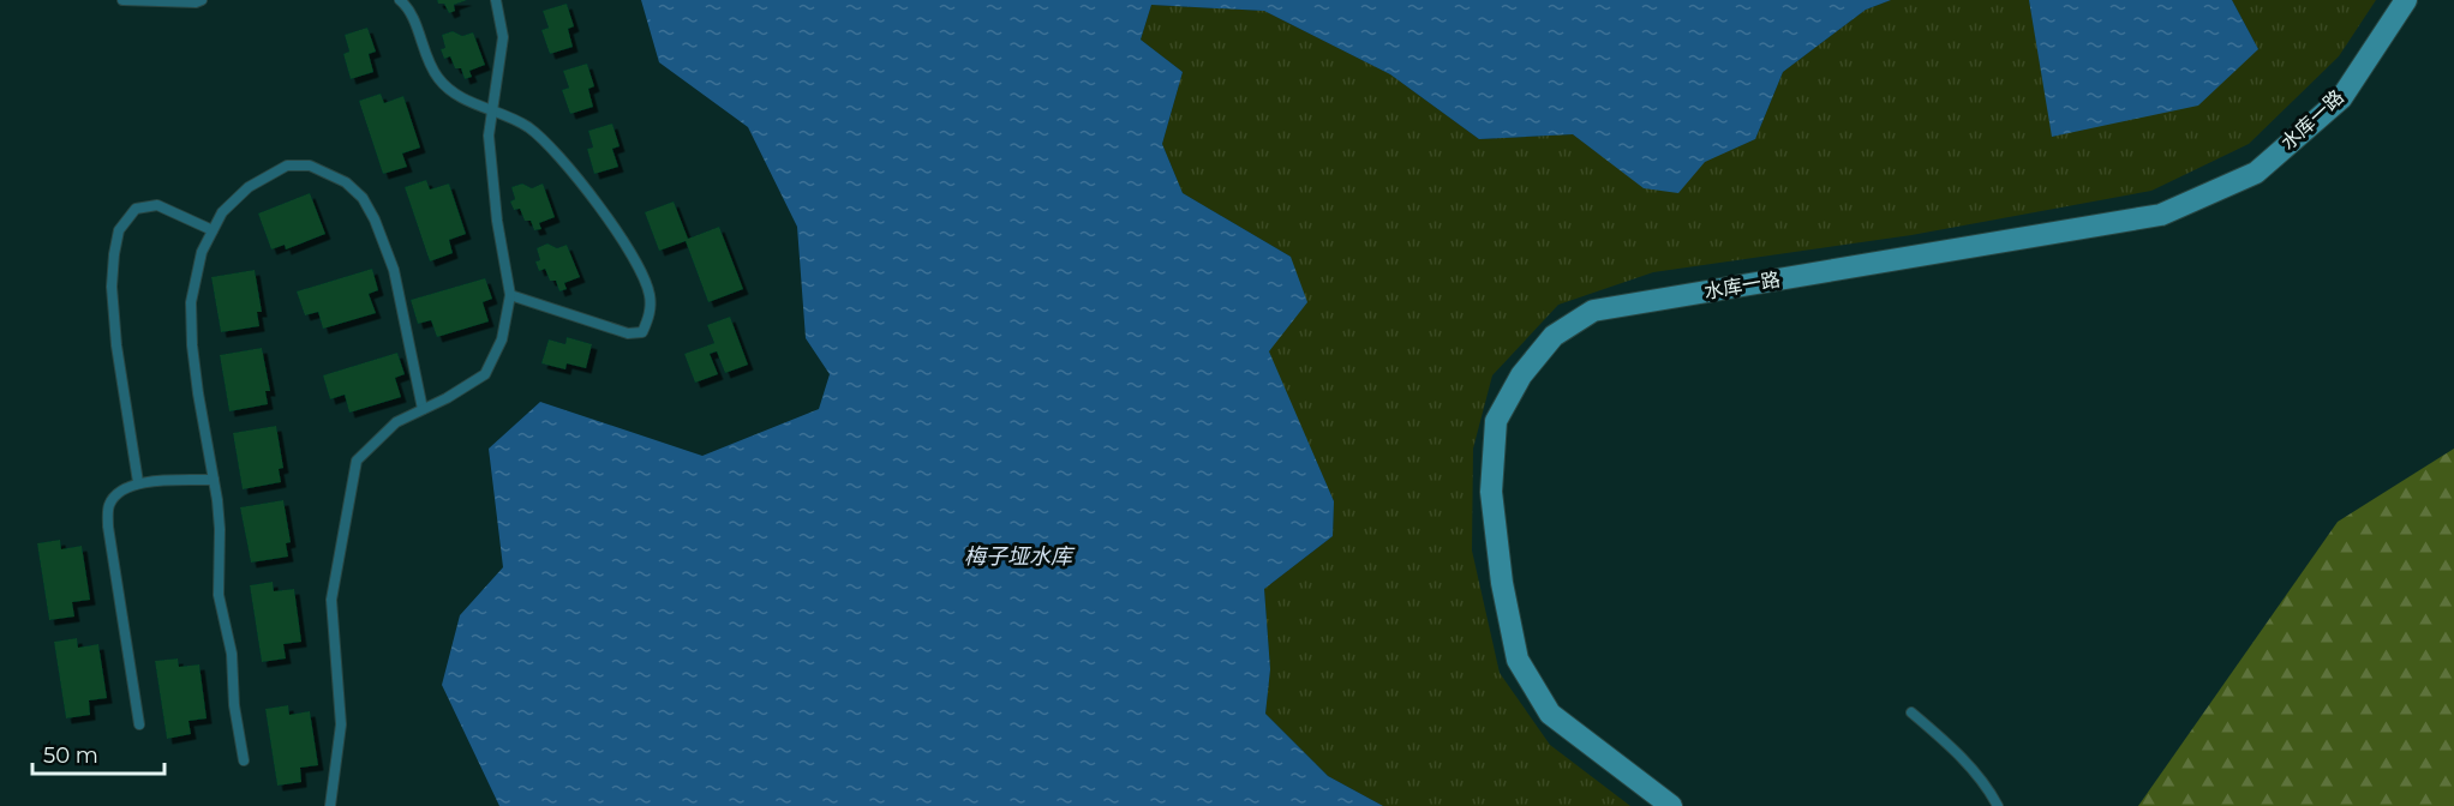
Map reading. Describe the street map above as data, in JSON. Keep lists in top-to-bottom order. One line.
{"streets":{"street":["水库一路"]},"water":["梅子垭水库"],"scale_bar":"50 m"}
